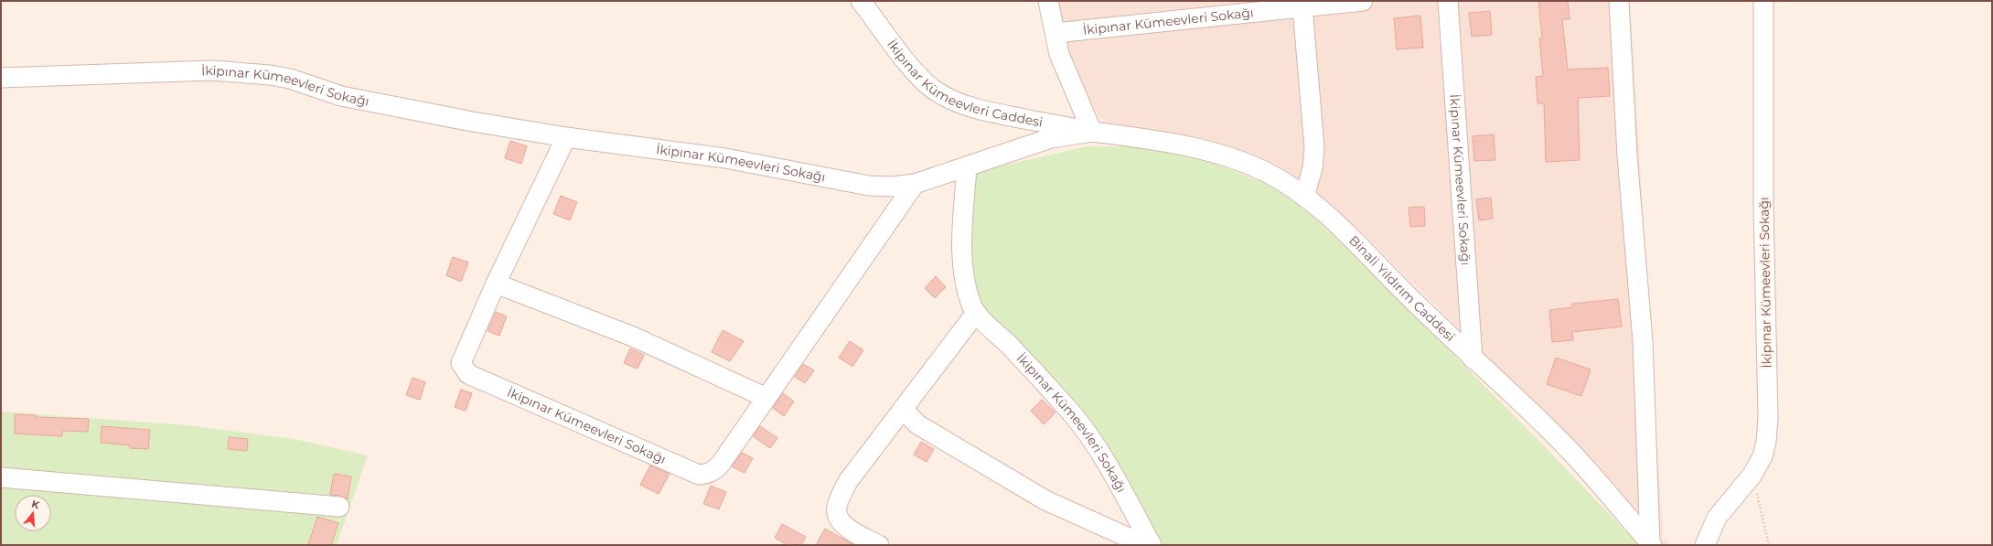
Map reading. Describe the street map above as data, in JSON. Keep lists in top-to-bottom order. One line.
{"streets":{"street":["İkipınar Kümeevleri Sokağı","İkipınar Kümeevleri Caddesi","Binali Yıldırım Caddesi"]},"crossings":[["İkipınar Kümeevleri Sokağı","İkipınar Kümeevleri Caddesi"],["İkipınar Kümeevleri Sokağı","Binali Yıldırım Caddesi"],["İkipınar Kümeevleri Caddesi","Binali Yıldırım Caddesi"]],"north":"top"}
